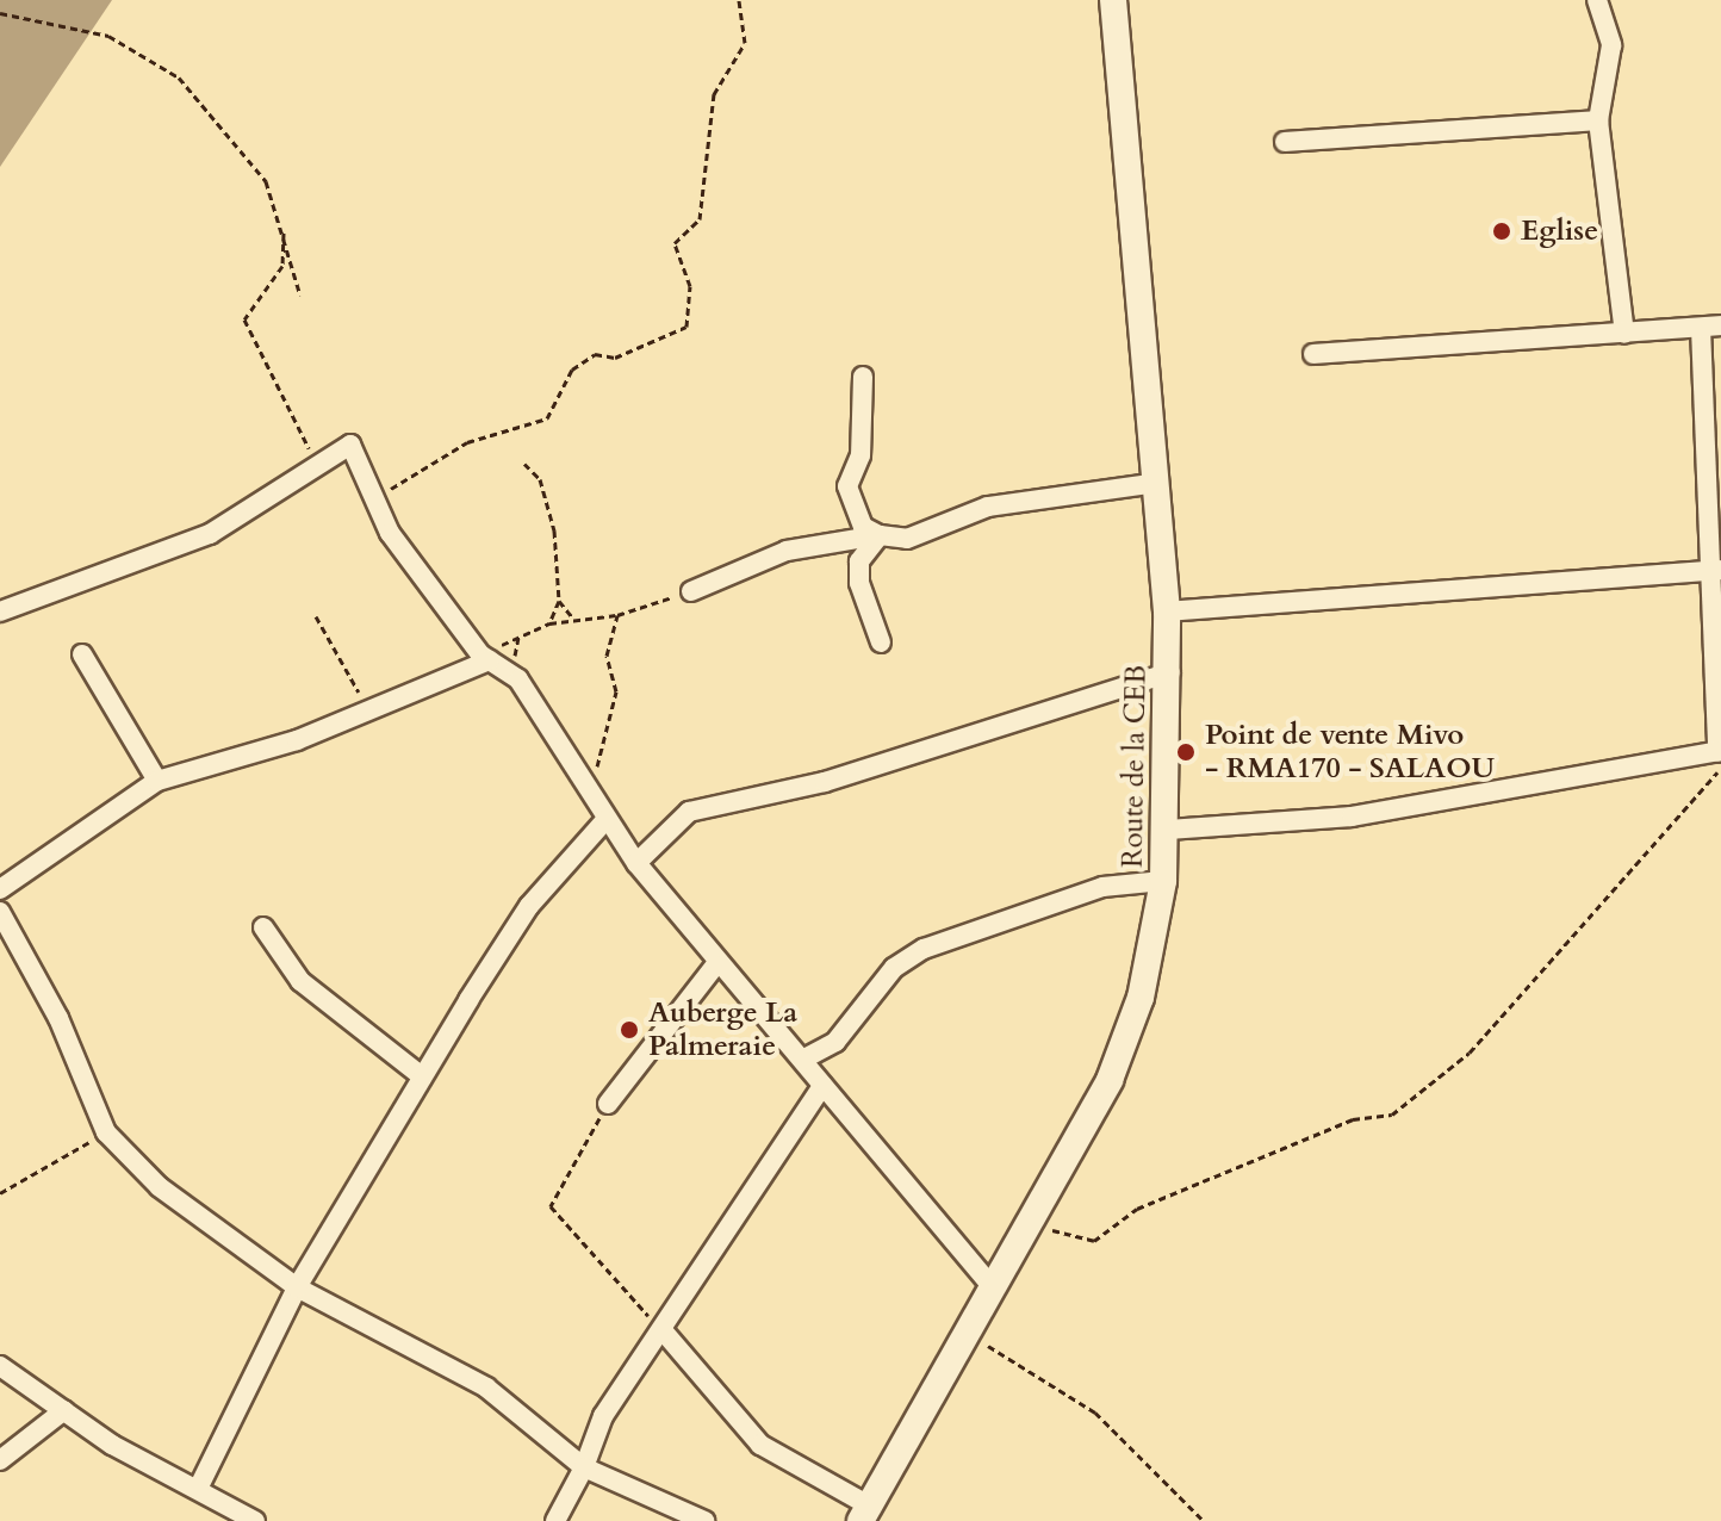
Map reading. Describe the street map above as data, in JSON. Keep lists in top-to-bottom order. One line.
{"streets":{"main road":["Route de la CEB"]},"places":["Eglise","Point de vente Mivo - RMA170 - SALAOU","Auberge La Palmeraie"]}
